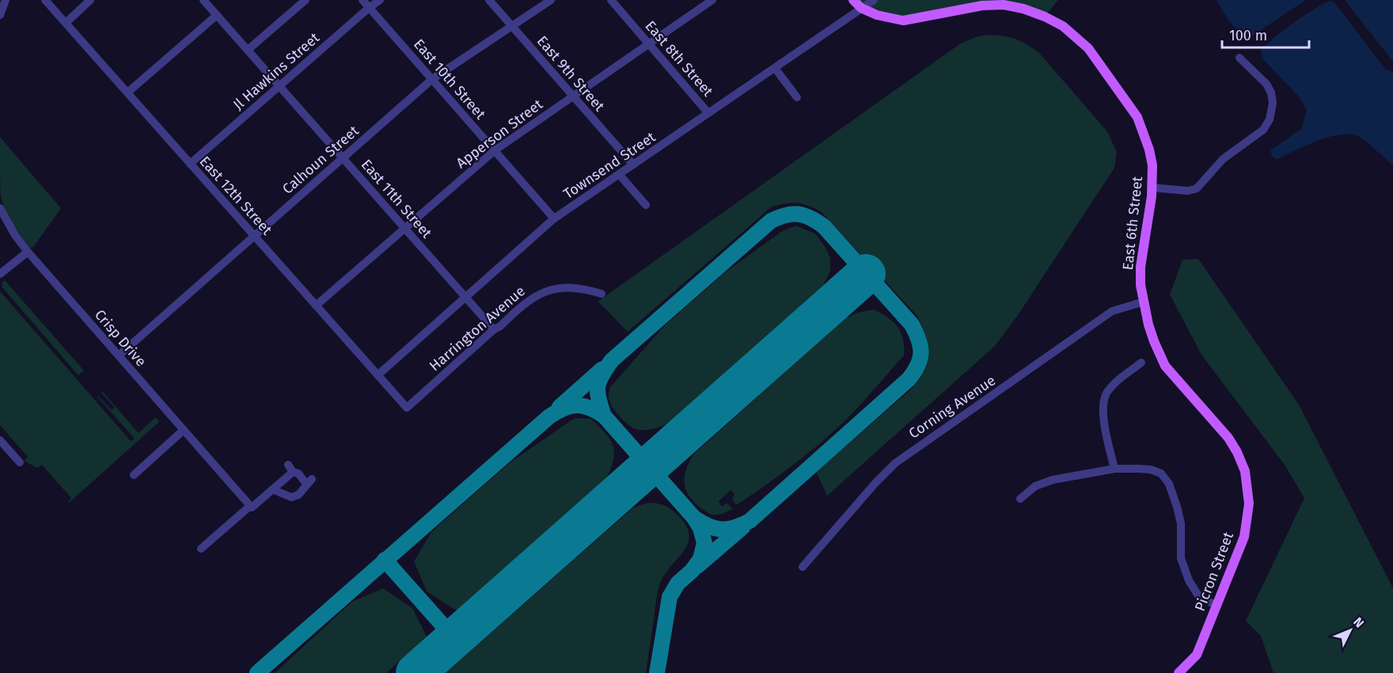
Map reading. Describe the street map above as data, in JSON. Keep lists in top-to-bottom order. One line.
{"streets":{"main road":["East 6th Street","Picron Street"],"street":["East 8th Street","Jl Hawkins Street","East 9th Street","East 10th Street","Apperson Street","Calhoun Street","Townsend Street","East 12th Street","East 11th Street","Harrington Avenue","Crisp Drive","Corning Avenue"]},"crossings":[["East 8th Street","Apperson Street"],["East 8th Street","Townsend Street"],["Jl Hawkins Street","East 10th Street"],["Jl Hawkins Street","East 12th Street"],["Jl Hawkins Street","East 11th Street"],["East 9th Street","Apperson Street"],["East 9th Street","Calhoun Street"],["East 9th Street","Townsend Street"],["East 10th Street","Apperson Street"],["East 10th Street","Calhoun Street"],["East 10th Street","Townsend Street"],["Apperson Street","East 12th Street"],["Apperson Street","East 11th Street"],["Calhoun Street","East 12th Street"],["Calhoun Street","East 11th Street"],["Calhoun Street","Crisp Drive"],["Townsend Street","East 12th Street"],["Townsend Street","East 11th Street"],["Townsend Street","East 6th Street"],["East 12th Street","Harrington Avenue"],["East 11th Street","Harrington Avenue"],["East 6th Street","Corning Avenue"],["East 6th Street","Picron Street"]],"scale_bar":"100 m","north":"top right"}
